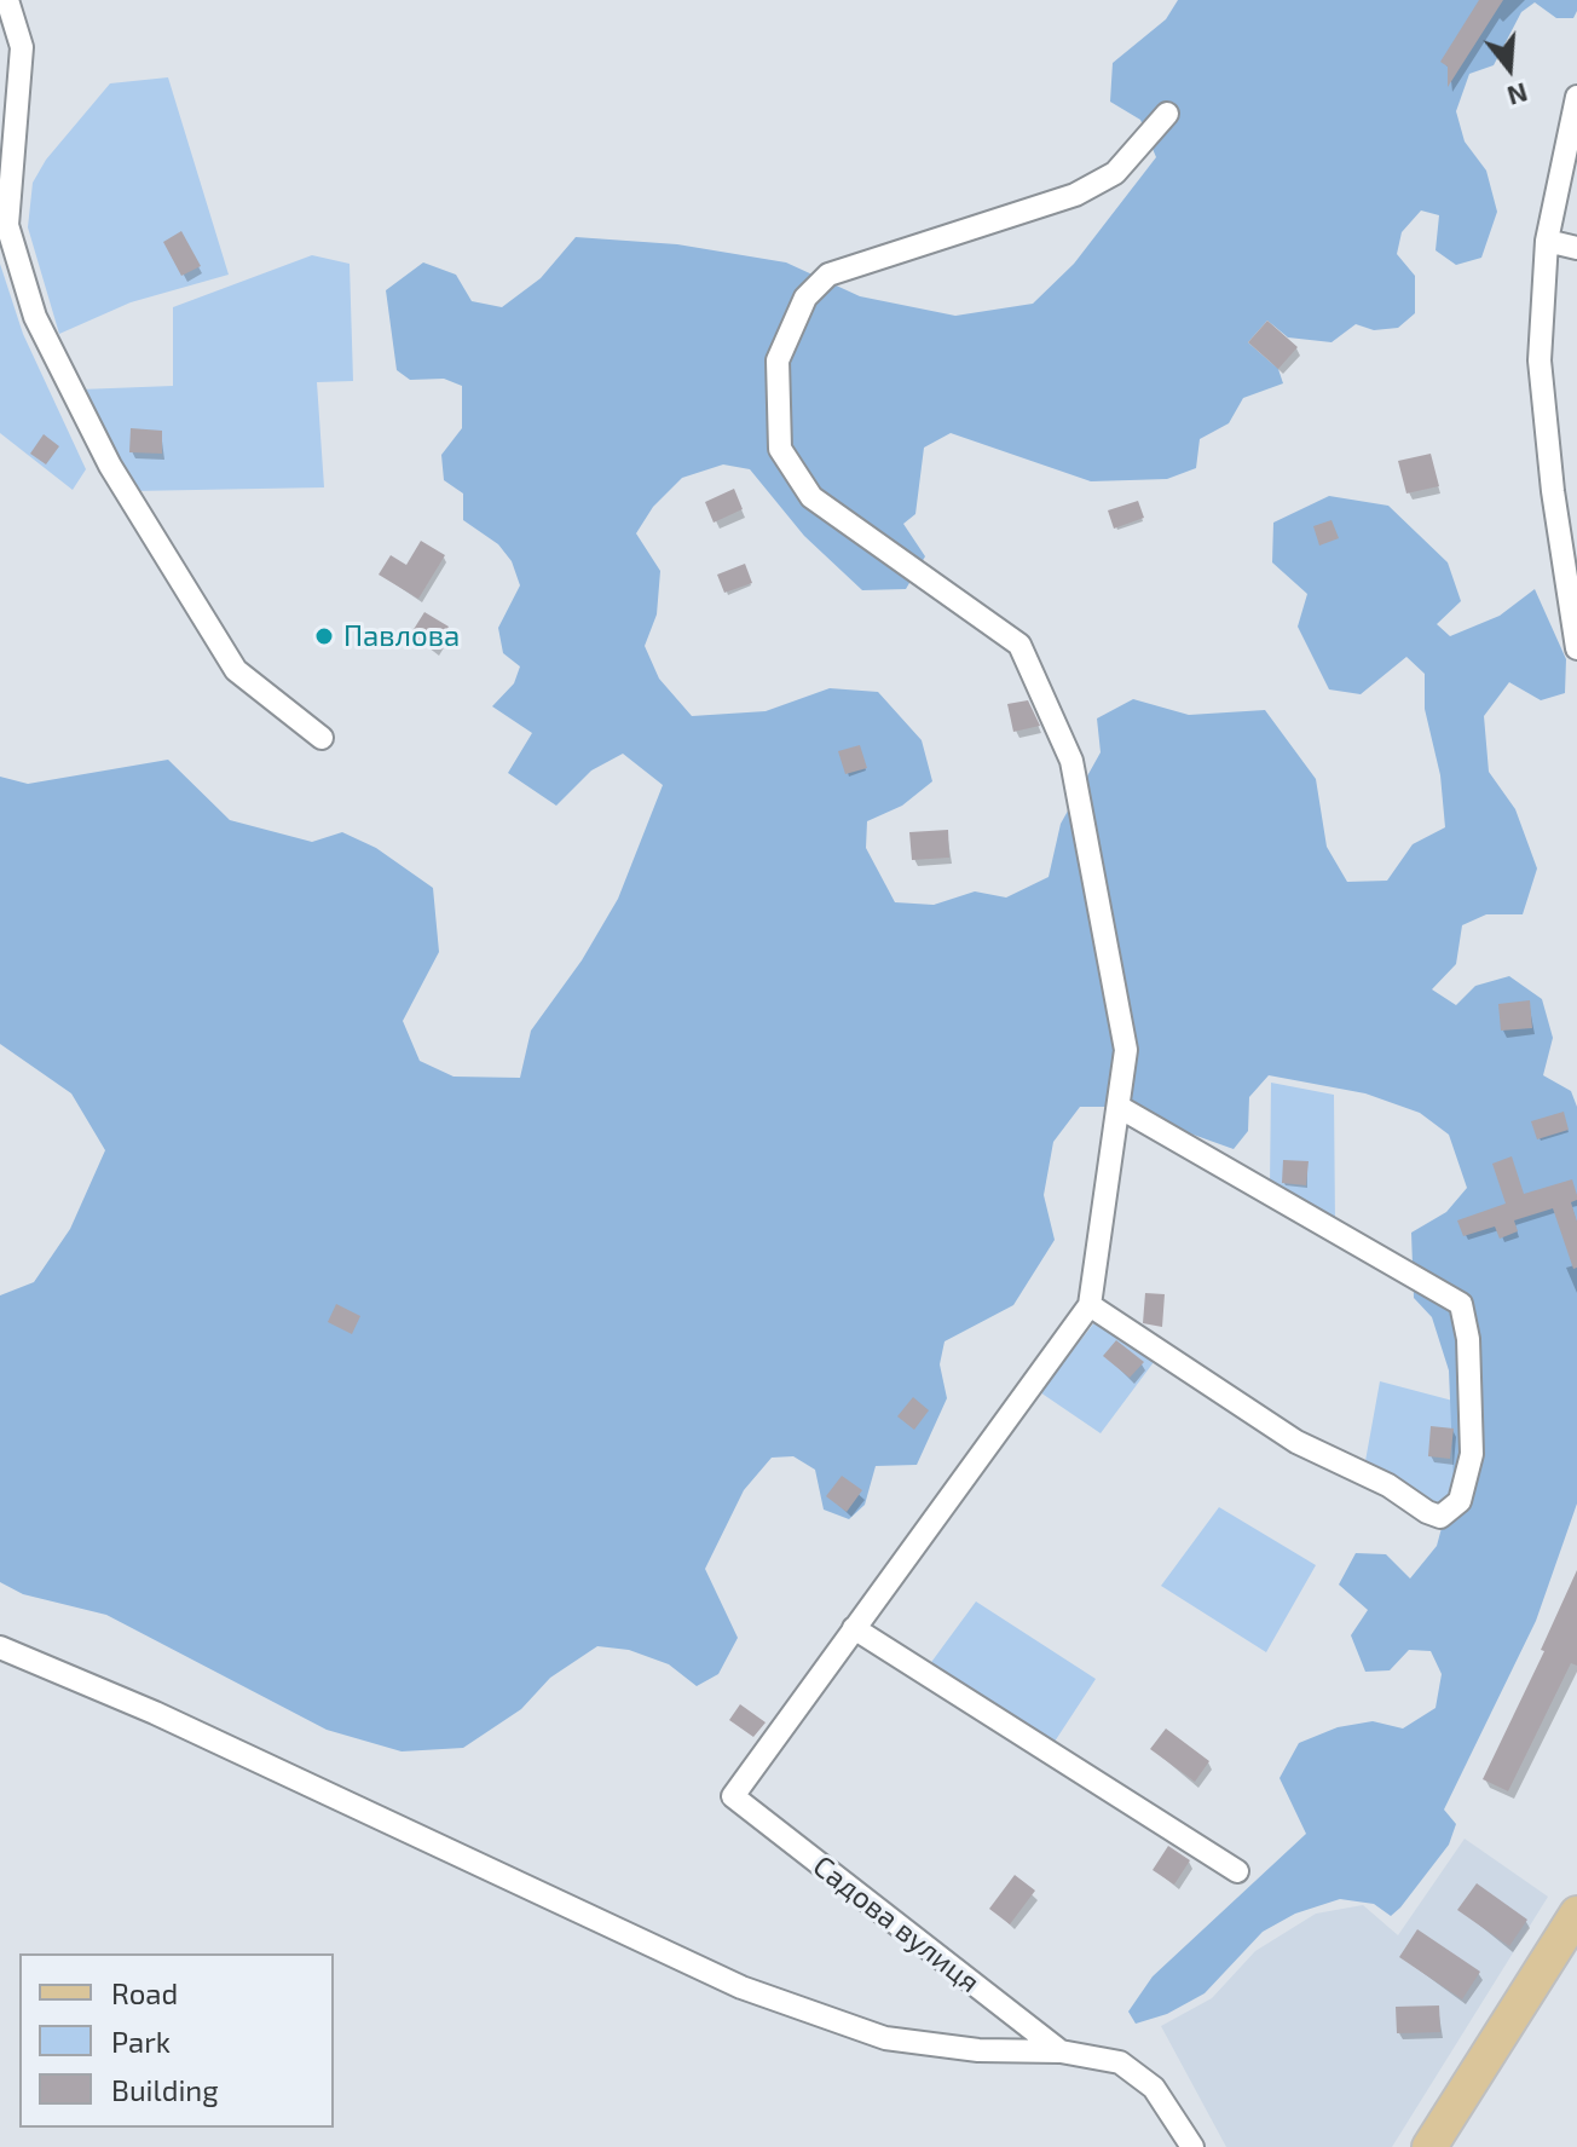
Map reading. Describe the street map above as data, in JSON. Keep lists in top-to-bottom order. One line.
{"streets":{"street":["Садова вулиця"]},"places":["Павлова"],"legend":["Road","Park","Building"],"north":"bottom"}
